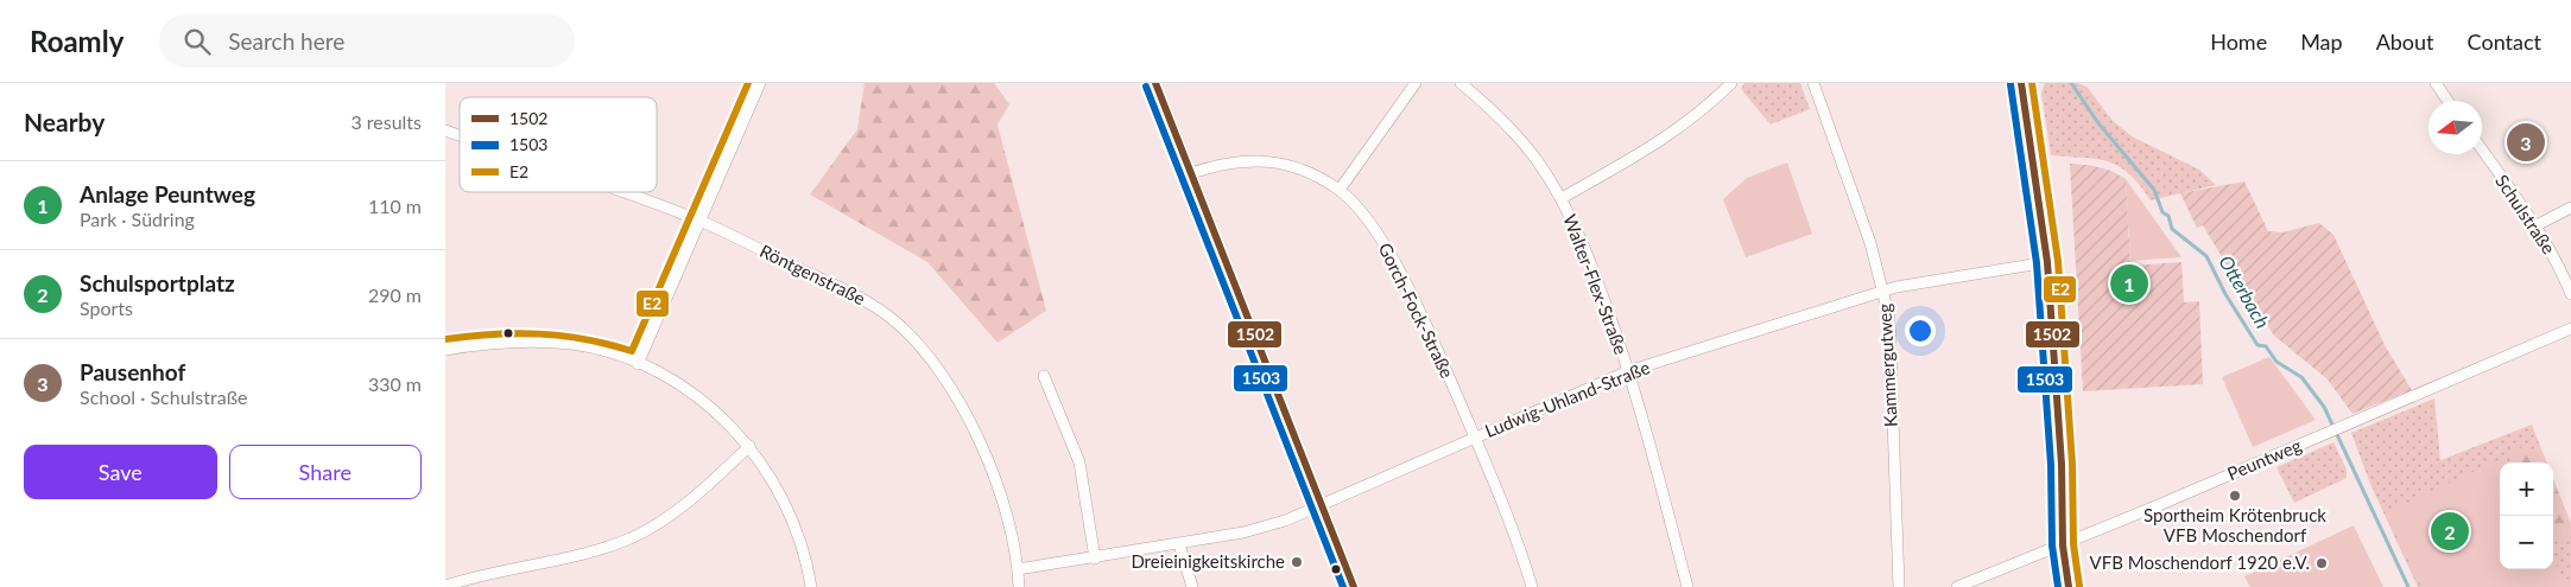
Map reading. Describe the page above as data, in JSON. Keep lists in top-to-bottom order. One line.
{"streets":{"street":["Schulstraße","Röntgenstraße","Walter-Flex-Straße","Gorch-Fock-Straße","Kammergutweg","Ludwig-Uhland-Straße","Peuntweg"]},"crossings":[["Röntgenstraße","Ludwig-Uhland-Straße"],["Walter-Flex-Straße","Ludwig-Uhland-Straße"],["Gorch-Fock-Straße","Ludwig-Uhland-Straße"],["Kammergutweg","Ludwig-Uhland-Straße"]],"water":["Otterbach"],"places":["Sportheim Krötenbruck VFB Moschendorf","Dreieinigkeitskirche","VFB Moschendorf 1920 e.V."],"lines":["transit line 1502","transit line E2","transit line 1503"],"legend":["1502","1503","E2"],"north":"left","page":{"header":"Roamly","search":"Search here","nav":["Home","Map","About","Contact"],"heading":["Nearby","3 results"],"pins":["3","1","2"],"list":[{"mark":"1","name":"Anlage Peuntweg","note":"Park · Südring","value":"110 m"},{"mark":"2","name":"Schulsportplatz","note":"Sports","value":"290 m"},{"mark":"3","name":"Pausenhof","note":"School · Schulstraße","value":"330 m"}],"buttons":["Save","Share"],"map_buttons":["+","−"]}}
